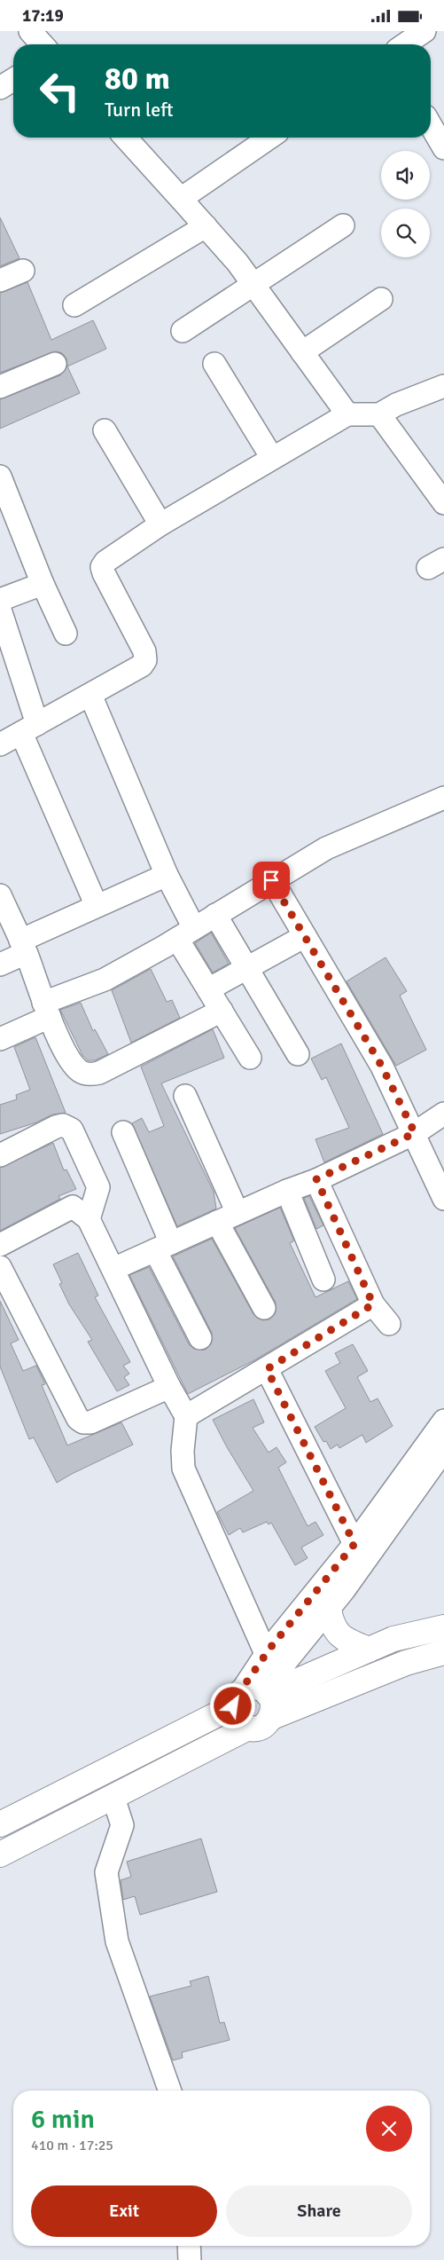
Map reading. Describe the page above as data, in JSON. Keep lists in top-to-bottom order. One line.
{"page":{"status":"17:19","turn":["80 m","Turn left"],"heading":["6 min","410 m · 17:25"],"buttons":["Exit","Share"]}}
